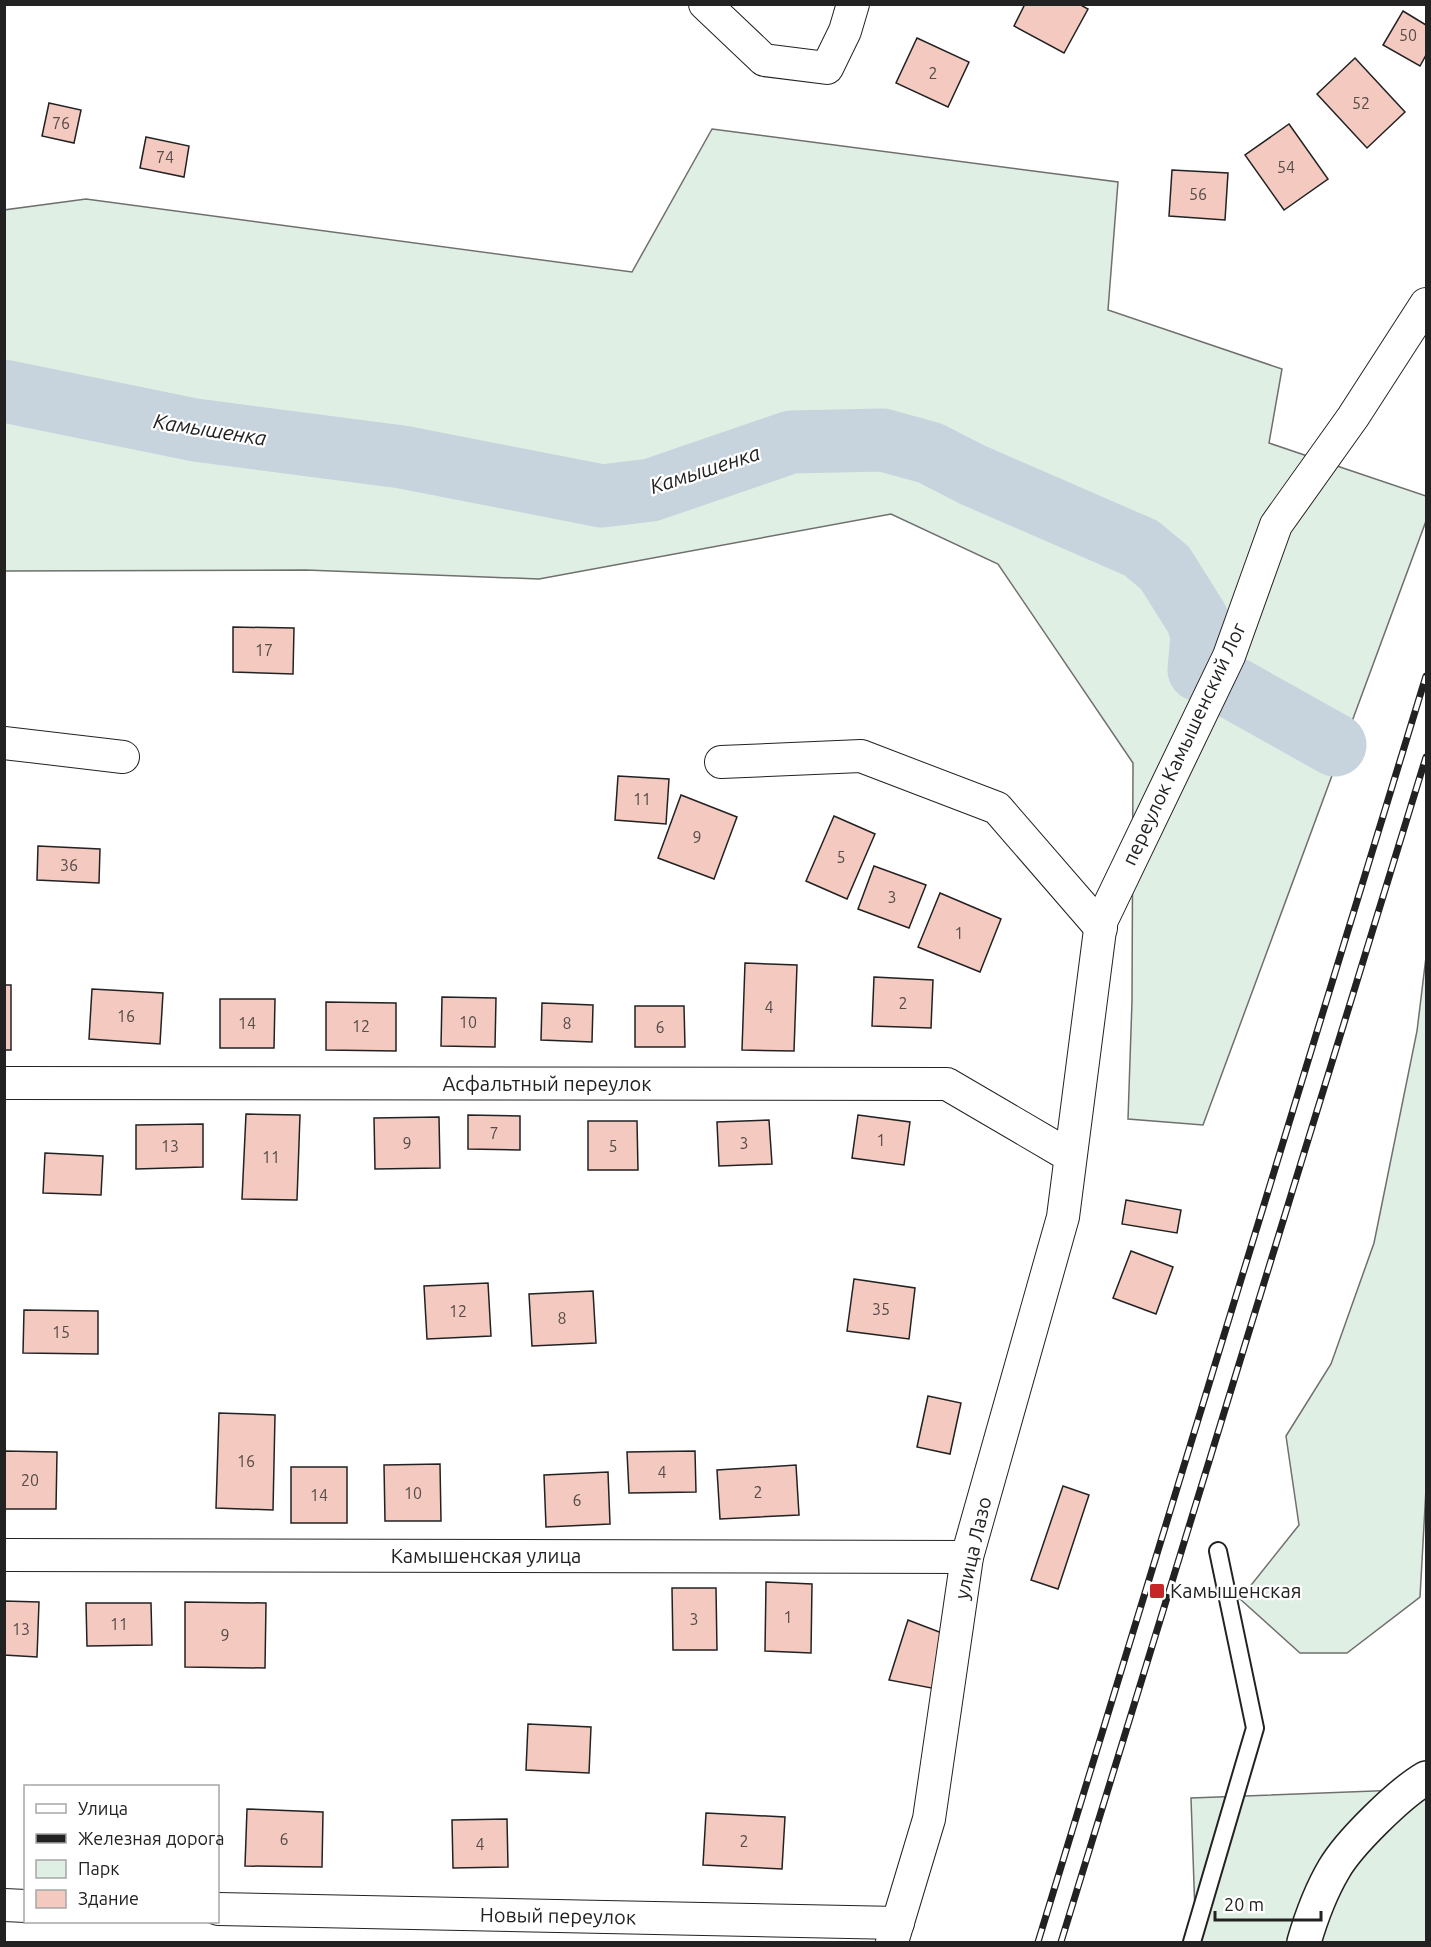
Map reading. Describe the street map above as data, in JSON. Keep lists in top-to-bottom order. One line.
{"streets":{"street":["переулок Камышенский Лог","Асфальтный переулок","улица Лазо","Камышенская улица","Новый переулок"]},"crossings":[["переулок Камышенский Лог","Асфальтный переулок"],["переулок Камышенский Лог","улица Лазо"],["Асфальтный переулок","улица Лазо"],["улица Лазо","Камышенская улица"],["улица Лазо","Новый переулок"]],"water":["Камышенка"],"places":{"transit":["Камышенская"]},"house_numbers":["50","2","52","76","74","54","56","17","11","9","5","36","3","1","2","4","16","10","14","8","12","6","7","1","9","3","13","5","11","35","12","8","15","16","4","20","2","10","14","6","1","3","11","13","9","6","2","4"],"legend":["Улица","Железная дорога","Парк","Здание"],"scale_bar":"20 m"}
